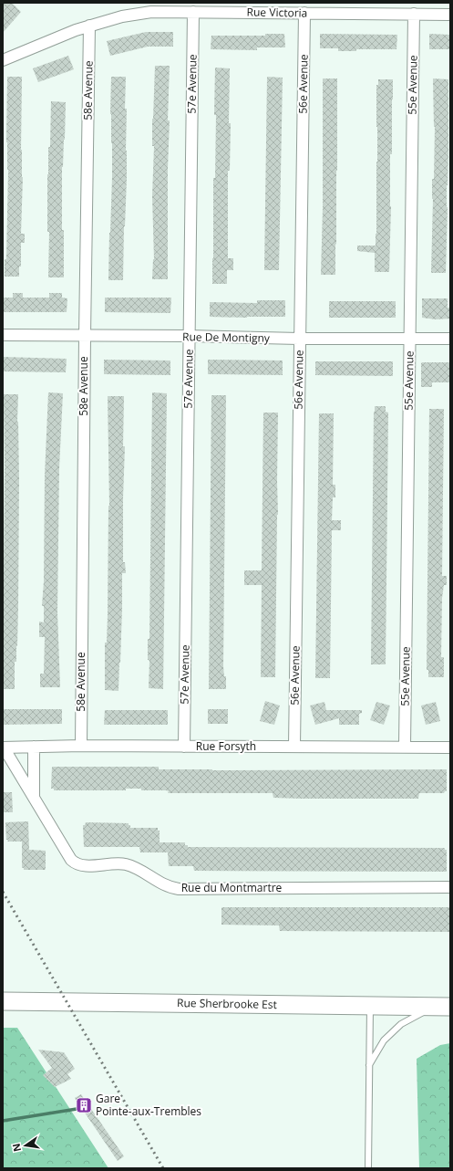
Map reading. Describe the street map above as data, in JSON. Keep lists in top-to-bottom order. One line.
{"streets":{"main road":["Rue Sherbrooke Est"],"street":["Rue Victoria","57e Avenue","56e Avenue","55e Avenue","58e Avenue","Rue De Montigny","Rue Forsyth","Rue du Montmartre"]},"crossings":[["Rue Victoria","57e Avenue"],["Rue Victoria","56e Avenue"],["Rue Victoria","55e Avenue"],["Rue Victoria","58e Avenue"],["57e Avenue","Rue De Montigny"],["57e Avenue","Rue Forsyth"],["56e Avenue","Rue De Montigny"],["56e Avenue","Rue Forsyth"],["55e Avenue","Rue De Montigny"],["55e Avenue","Rue Forsyth"],["58e Avenue","Rue De Montigny"],["58e Avenue","Rue Forsyth"],["Rue Forsyth","Rue du Montmartre"]],"places":{"building":["Gare Pointe-aux-Trembles"]},"north":"left"}
